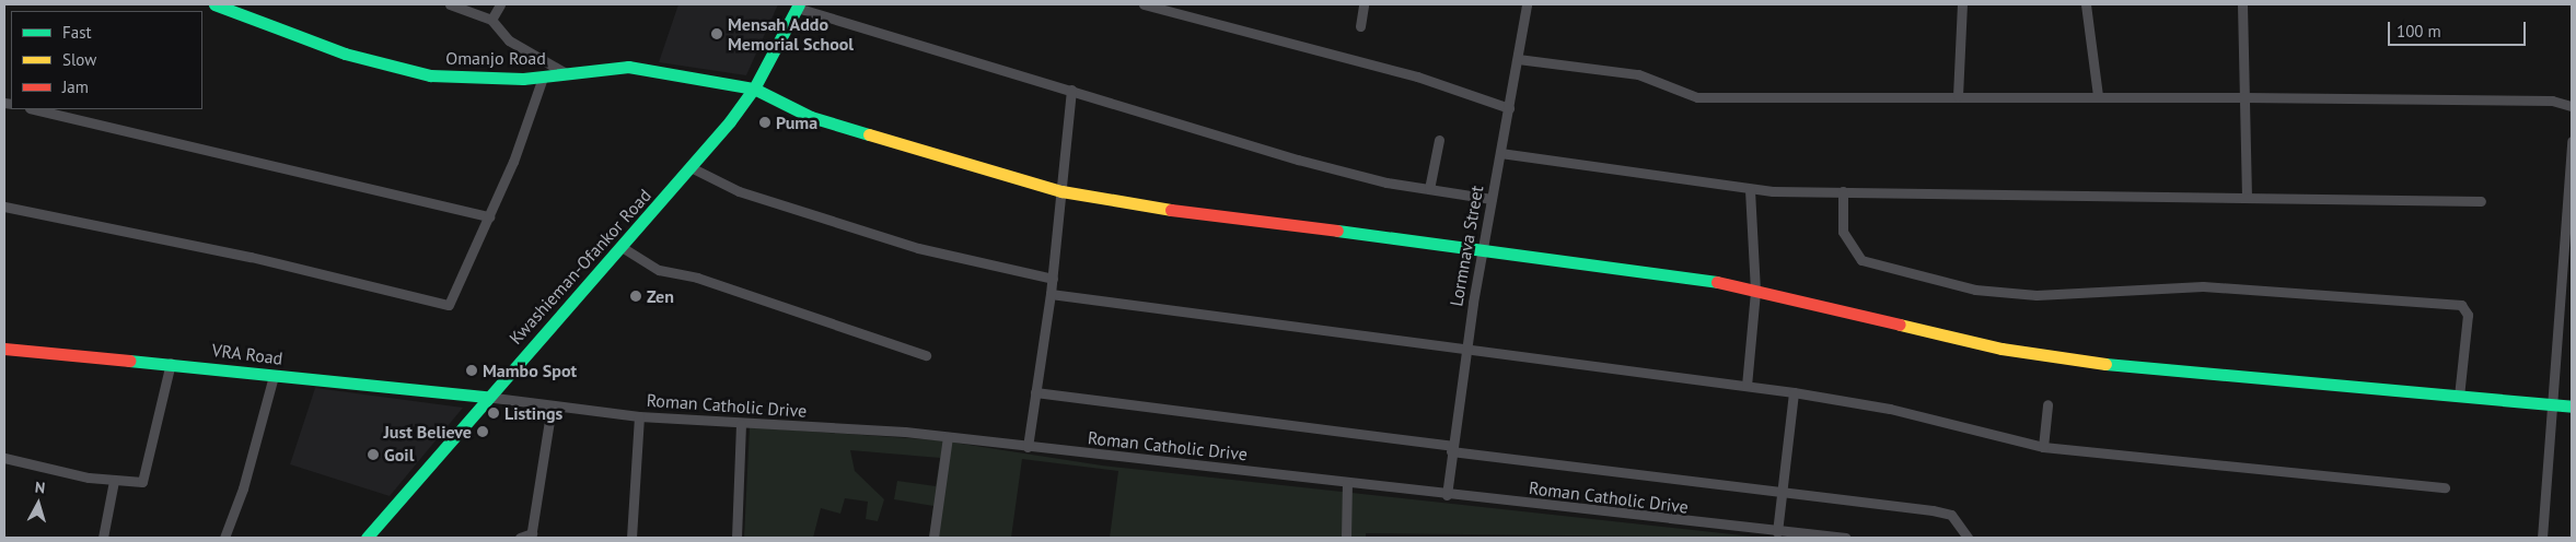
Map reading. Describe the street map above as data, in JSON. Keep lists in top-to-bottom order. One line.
{"streets":{"street":["Omanjo Road","Lormnava Street","Kwashieman-Ofankor Road","VRA Road","Roman Catholic Drive"]},"crossings":[["Omanjo Road","Lormnava Street"],["Omanjo Road","Kwashieman-Ofankor Road"],["Lormnava Street","Roman Catholic Drive"],["Kwashieman-Ofankor Road","VRA Road"],["Kwashieman-Ofankor Road","Roman Catholic Drive"],["VRA Road","Roman Catholic Drive"]],"places":["Mensah Addo Memorial School","Puma","Zen","Mambo Spot","Listings","Just Believe","Goil"],"legend":["Fast","Slow","Jam"],"scale_bar":"100 m","north":"top"}
